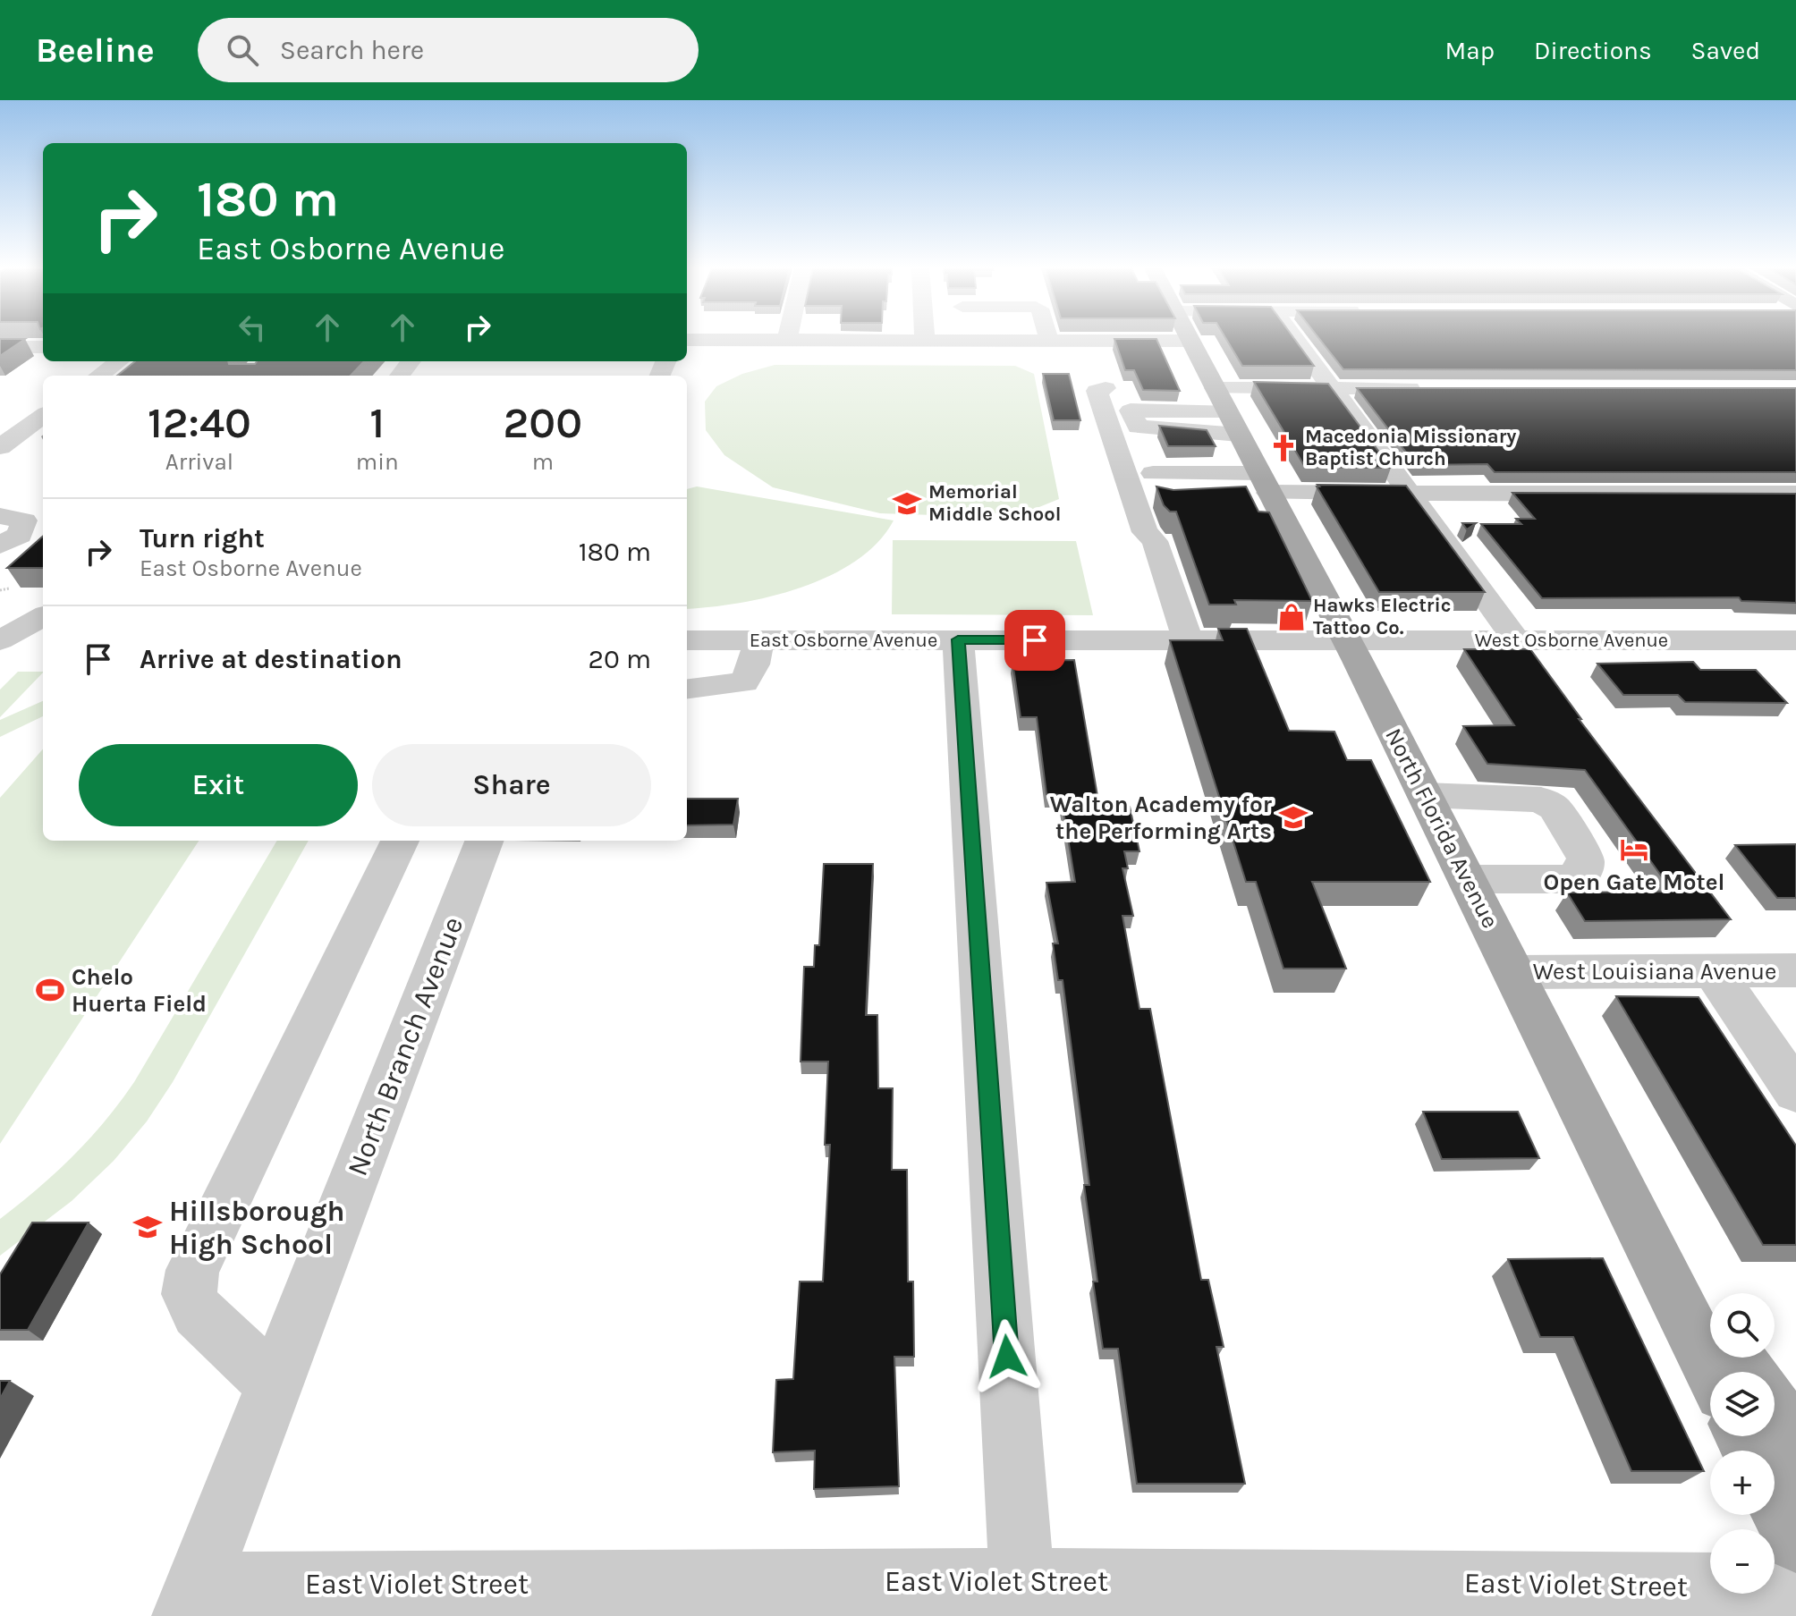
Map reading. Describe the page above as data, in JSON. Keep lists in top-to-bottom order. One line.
{"streets":{"main road":["North Florida Avenue"],"street":["East Osborne Avenue","West Osborne Avenue","West Louisiana Avenue","North Branch Avenue","East Violet Street"]},"crossings":[["East Osborne Avenue","West Osborne Avenue"],["East Osborne Avenue","North Florida Avenue"],["West Osborne Avenue","North Florida Avenue"],["North Florida Avenue","West Louisiana Avenue"],["North Branch Avenue","East Violet Street"]],"places":{"church":["Macedonia Missionary Baptist Church"],"school or university":["Memorial Middle School","Walton Academy for the Performing Arts","Hillsborough High School"],"shop":["Hawks Electric Tattoo Co."],"hotel":["Open Gate Motel"],"sports":["Chelo Huerta Field"]},"page":{"header":"Beeline","search":"Search here","nav":["Map","Directions","Saved"],"turn":["180 m","East Osborne Avenue"],"eta":["12:40","Arrival","1","min","200","m"],"list":[{"name":"Turn right","note":"East Osborne Avenue","value":"180 m"},{"name":"Arrive at destination","value":"20 m"}],"buttons":["Exit","Share"],"map_buttons":["+","−"]}}
